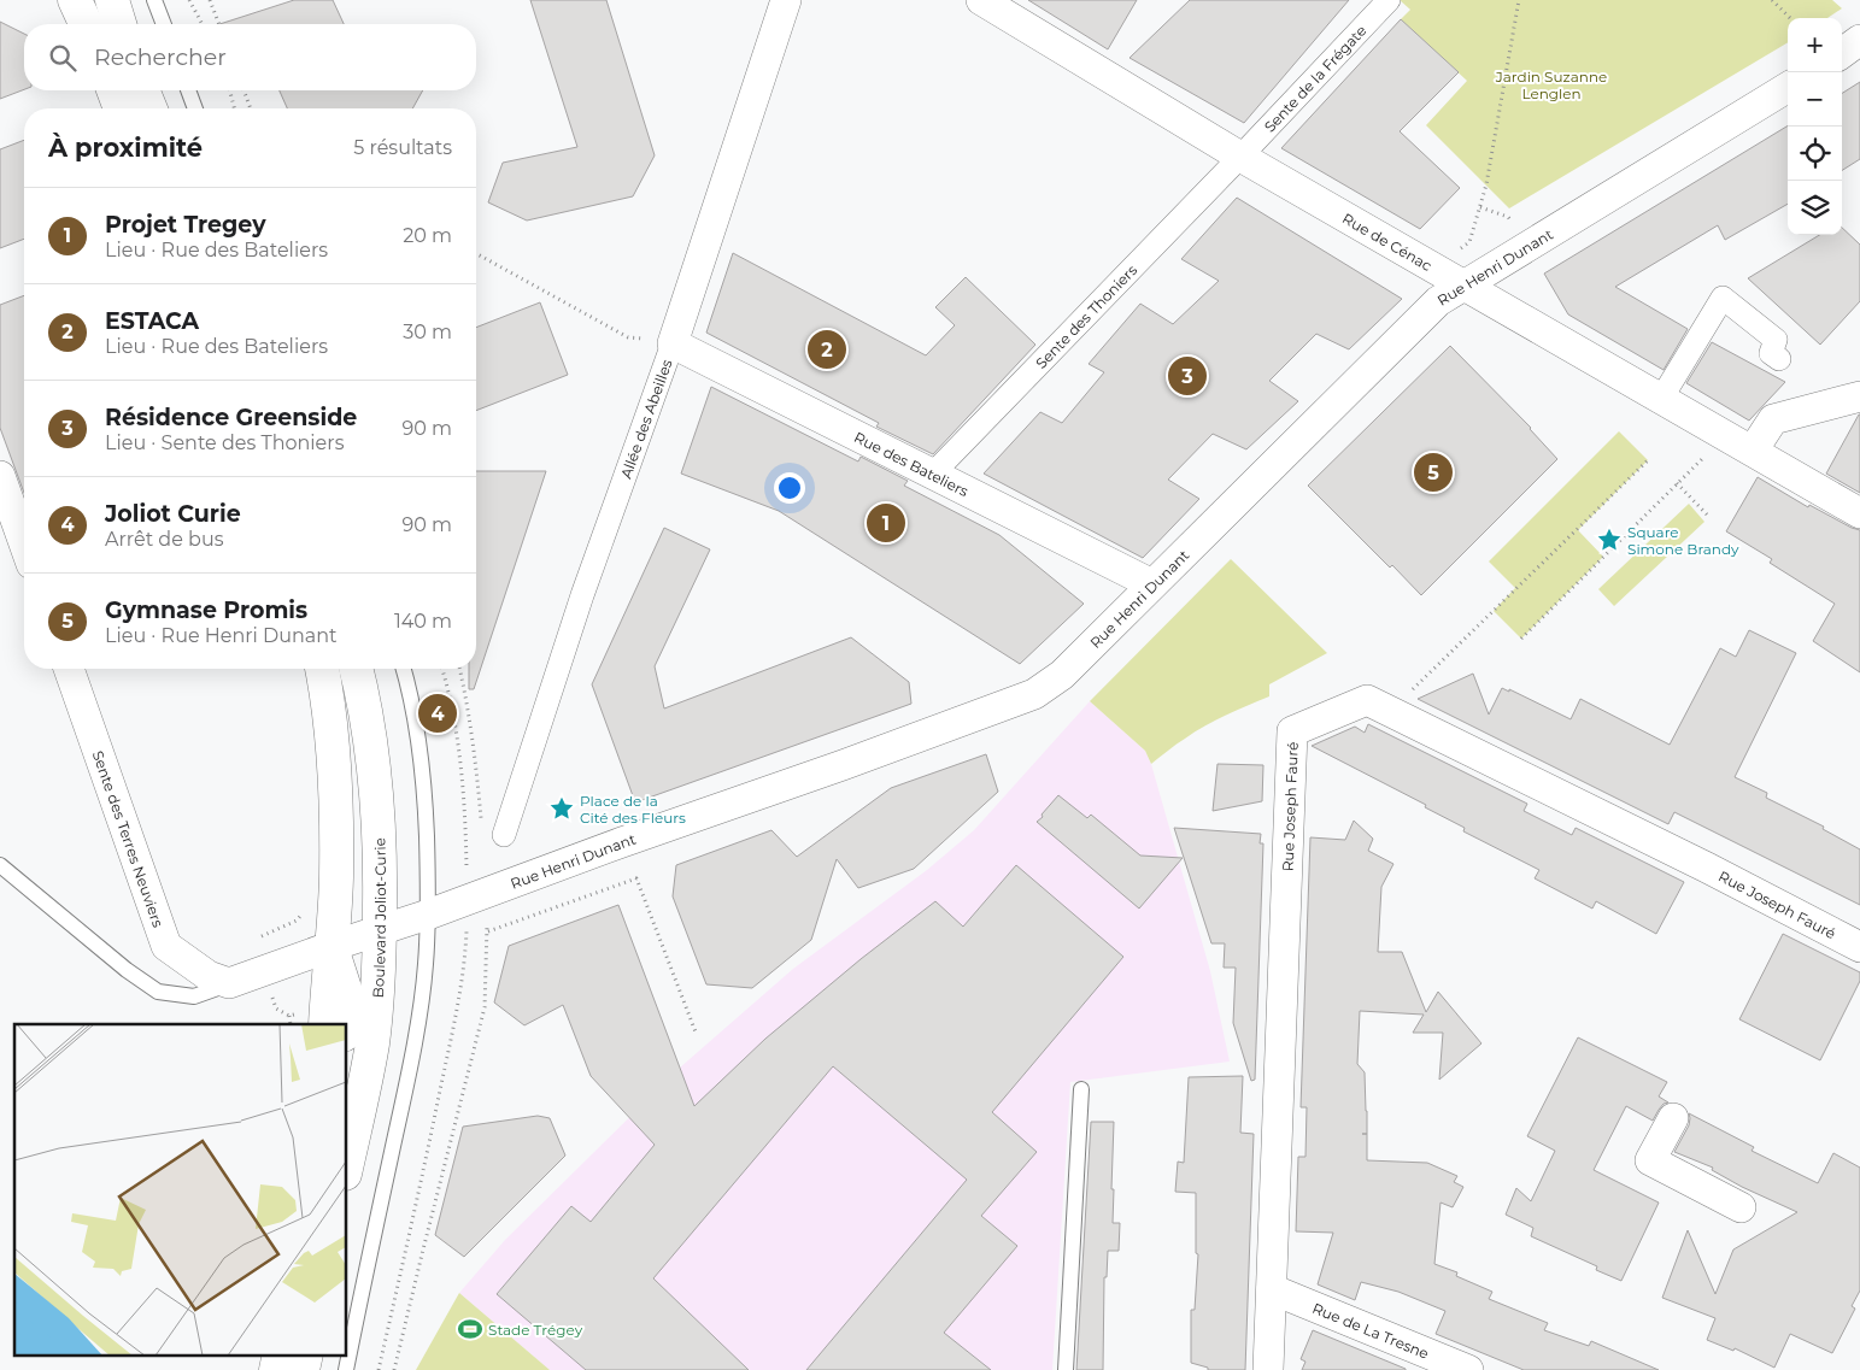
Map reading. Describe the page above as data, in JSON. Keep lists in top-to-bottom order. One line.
{"streets":{"main road":["Boulevard Joliot-Curie"],"street":["Sente de la Frégate","Rue de Cénac","Rue Henri Dunant","Sente des Thoniers","Allée des Abeilles","Rue des Bateliers","Rue Joseph Fauré","Sente des Terres Neuviers","Rue de La Tresne"]},"crossings":[["Sente de la Frégate","Rue de Cénac"],["Sente de la Frégate","Sente des Thoniers"],["Rue de Cénac","Rue Henri Dunant"],["Rue de Cénac","Sente des Thoniers"],["Rue Henri Dunant","Rue des Bateliers"],["Rue Henri Dunant","Sente des Terres Neuviers"],["Rue Henri Dunant","Boulevard Joliot-Curie"],["Sente des Thoniers","Rue des Bateliers"],["Allée des Abeilles","Rue des Bateliers"],["Rue Joseph Fauré","Rue de La Tresne"]],"parks":["Jardin Suzanne Lenglen"],"places":{"place":["Square Simone Brandy","Place de la Cité des Fleurs"],"sports":["Stade Trégey"]},"page":{"map_buttons":["+","−"],"search":"Rechercher","heading":["À proximité","5 résultats"],"list":[{"mark":"1","name":"Projet Tregey","note":"Lieu · Rue des Bateliers","value":"20 m"},{"mark":"2","name":"ESTACA","note":"Lieu · Rue des Bateliers","value":"30 m"},{"mark":"3","name":"Résidence Greenside","note":"Lieu · Sente des Thoniers","value":"90 m"},{"mark":"4","name":"Joliot Curie","note":"Arrêt de bus","value":"90 m"},{"mark":"5","name":"Gymnase Promis","note":"Lieu · Rue Henri Dunant","value":"140 m"}],"pins":["2","3","5","1","4"]}}
